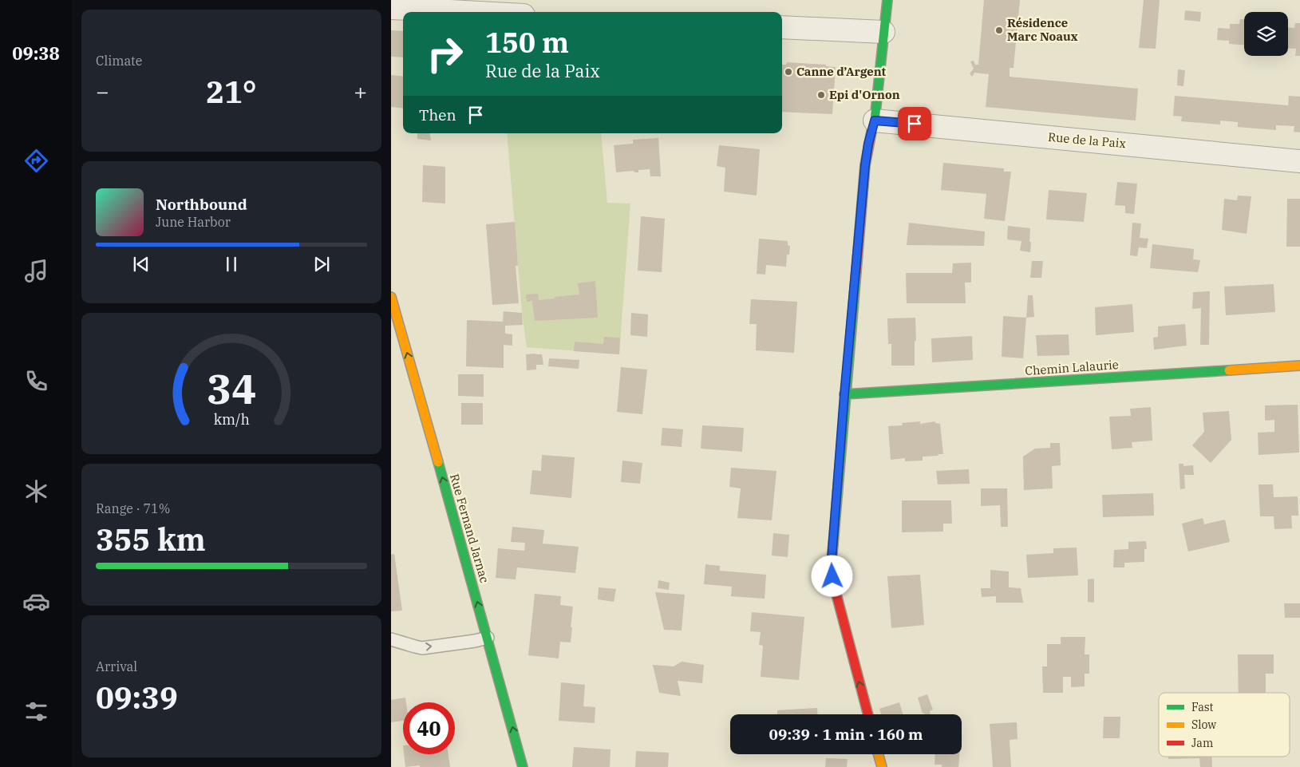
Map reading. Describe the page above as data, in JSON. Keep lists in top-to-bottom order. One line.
{"streets":{"street":["Rue de la Paix","Chemin Lalaurie","Rue Fernand Jarnac"]},"one_way":["Rue Fernand Jarnac"],"places":["Résidence Marc Noaux","Canne d’Argent","Epi d'Ornon"],"legend":["Fast","Slow","Jam"],"page":{"tabs":"09:38","tile":["Climate",["Range · 71%","355 km"],["Arrival","09:39"]],"turn":["150 m","Rue de la Paix"],"heat":["−","21°","+"],"then":"Then","song":["Northbound","June Harbor"],"limit":"40","trip":"09:39 · 1 min · 160 m","gauge":["34","km/h"]}}
